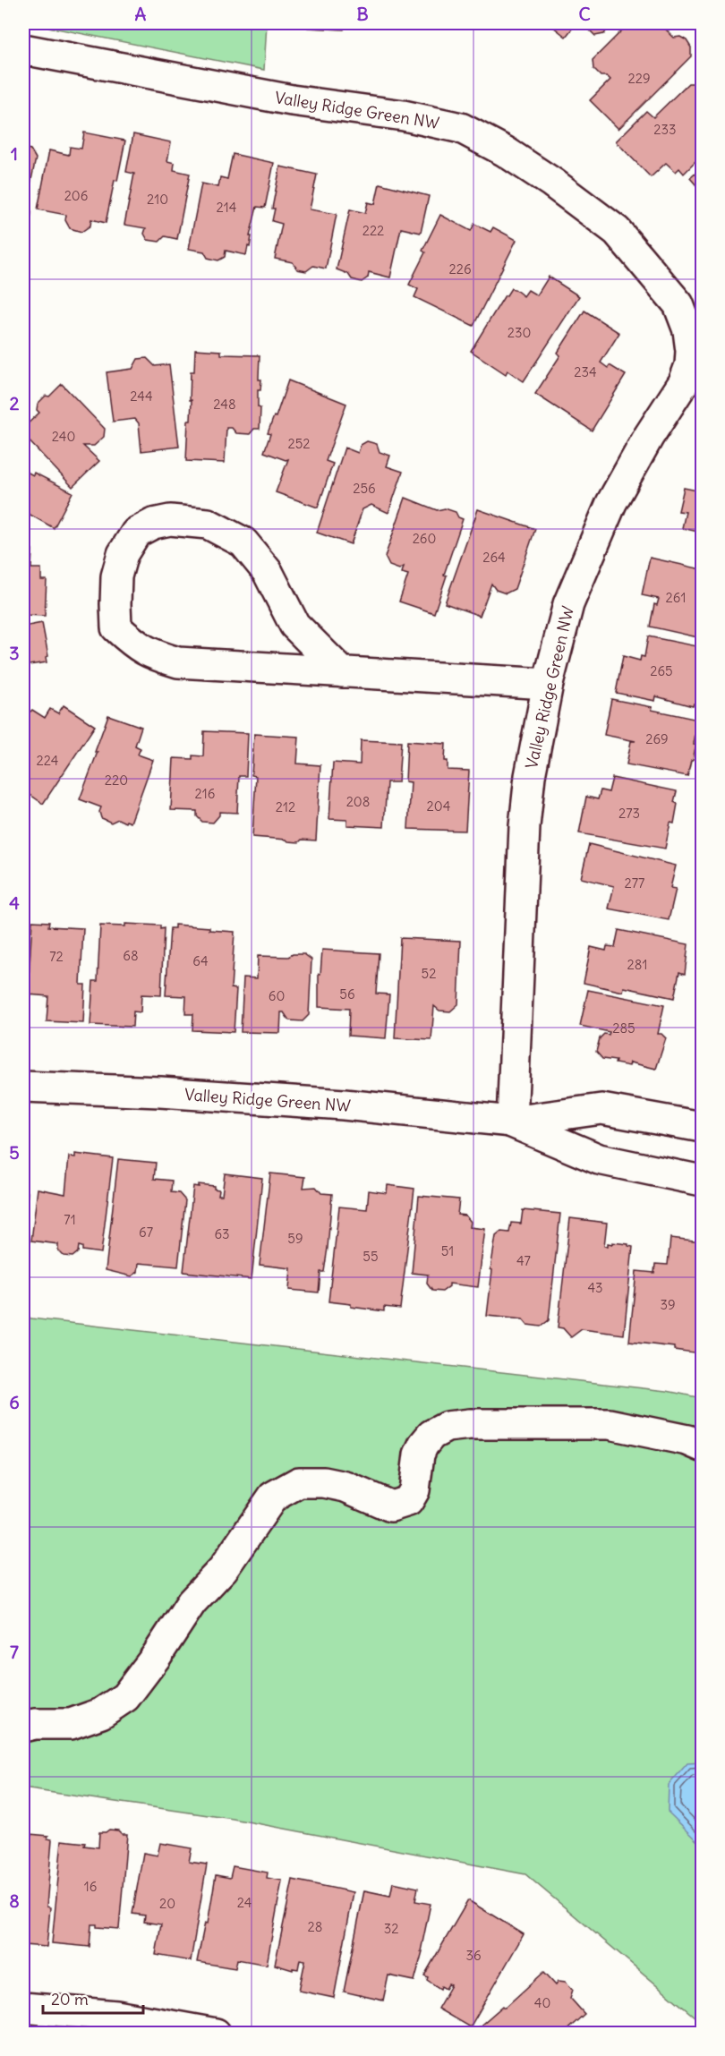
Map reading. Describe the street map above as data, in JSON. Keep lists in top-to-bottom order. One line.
{"streets":{"street":["Valley Ridge Green NW"]},"house_numbers":["229","233","206","210","214","222","226","230","234","244","248","240","252","256","260","264","261","265","269","224","220","216","208","204","212","273","277","68","72","64","281","52","56","60","285","71","67","63","59","51","55","47","43","39","16","24","20","28","32","36","40"],"scale_bar":"20 m","grid":{"columns":["A","B","C"],"rows":["1","2","3","4","5","6","7","8"]}}
